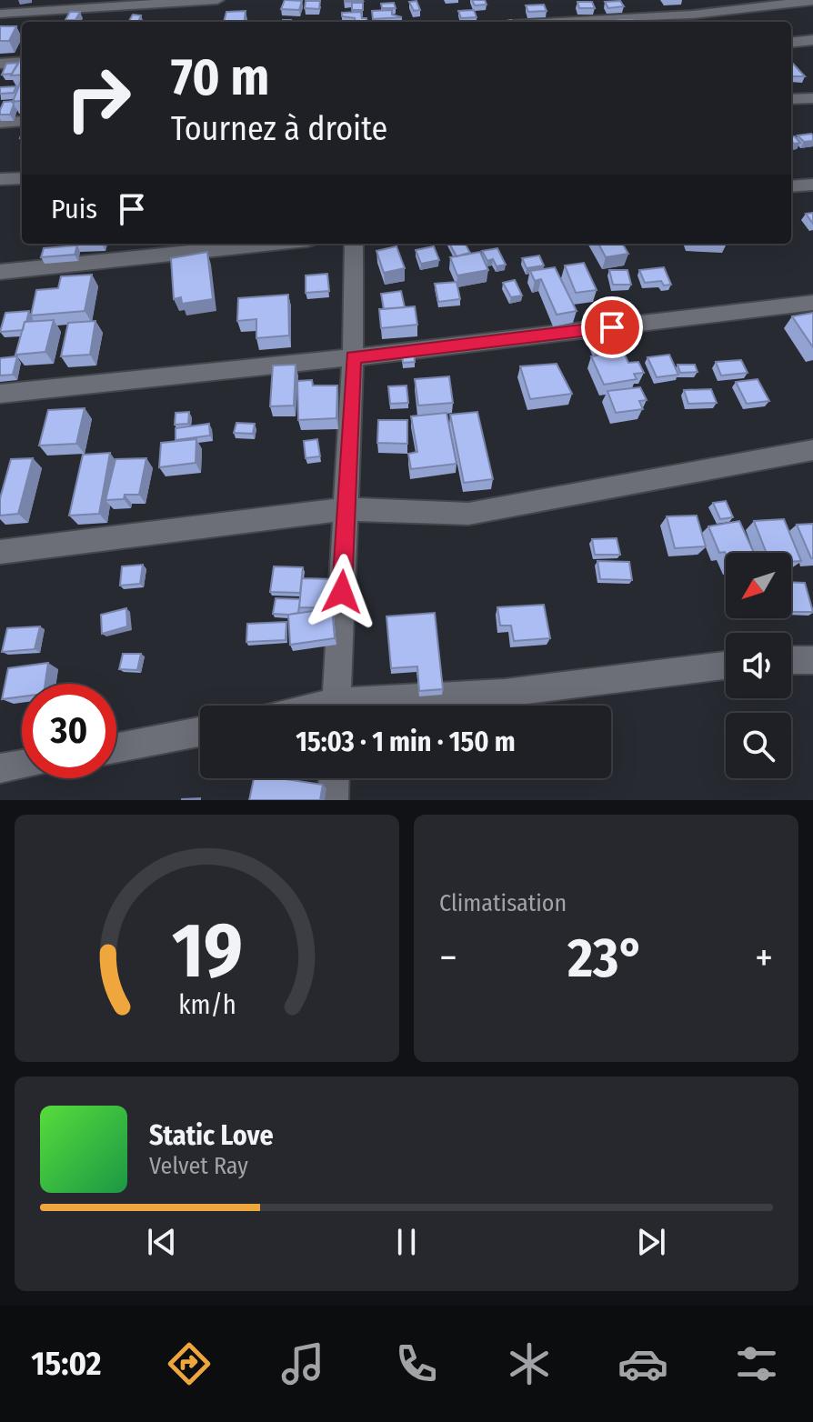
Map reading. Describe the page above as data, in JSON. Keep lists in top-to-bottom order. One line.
{"north":"bottom left","page":{"turn":["70 m","Tournez à droite"],"then":"Puis","limit":"30","trip":"15:03 · 1 min · 150 m","tile":"Climatisation","heat":["−","23°","+"],"song":["Static Love","Velvet Ray"],"tabs":"15:02","gauge":["19","km/h"]}}
